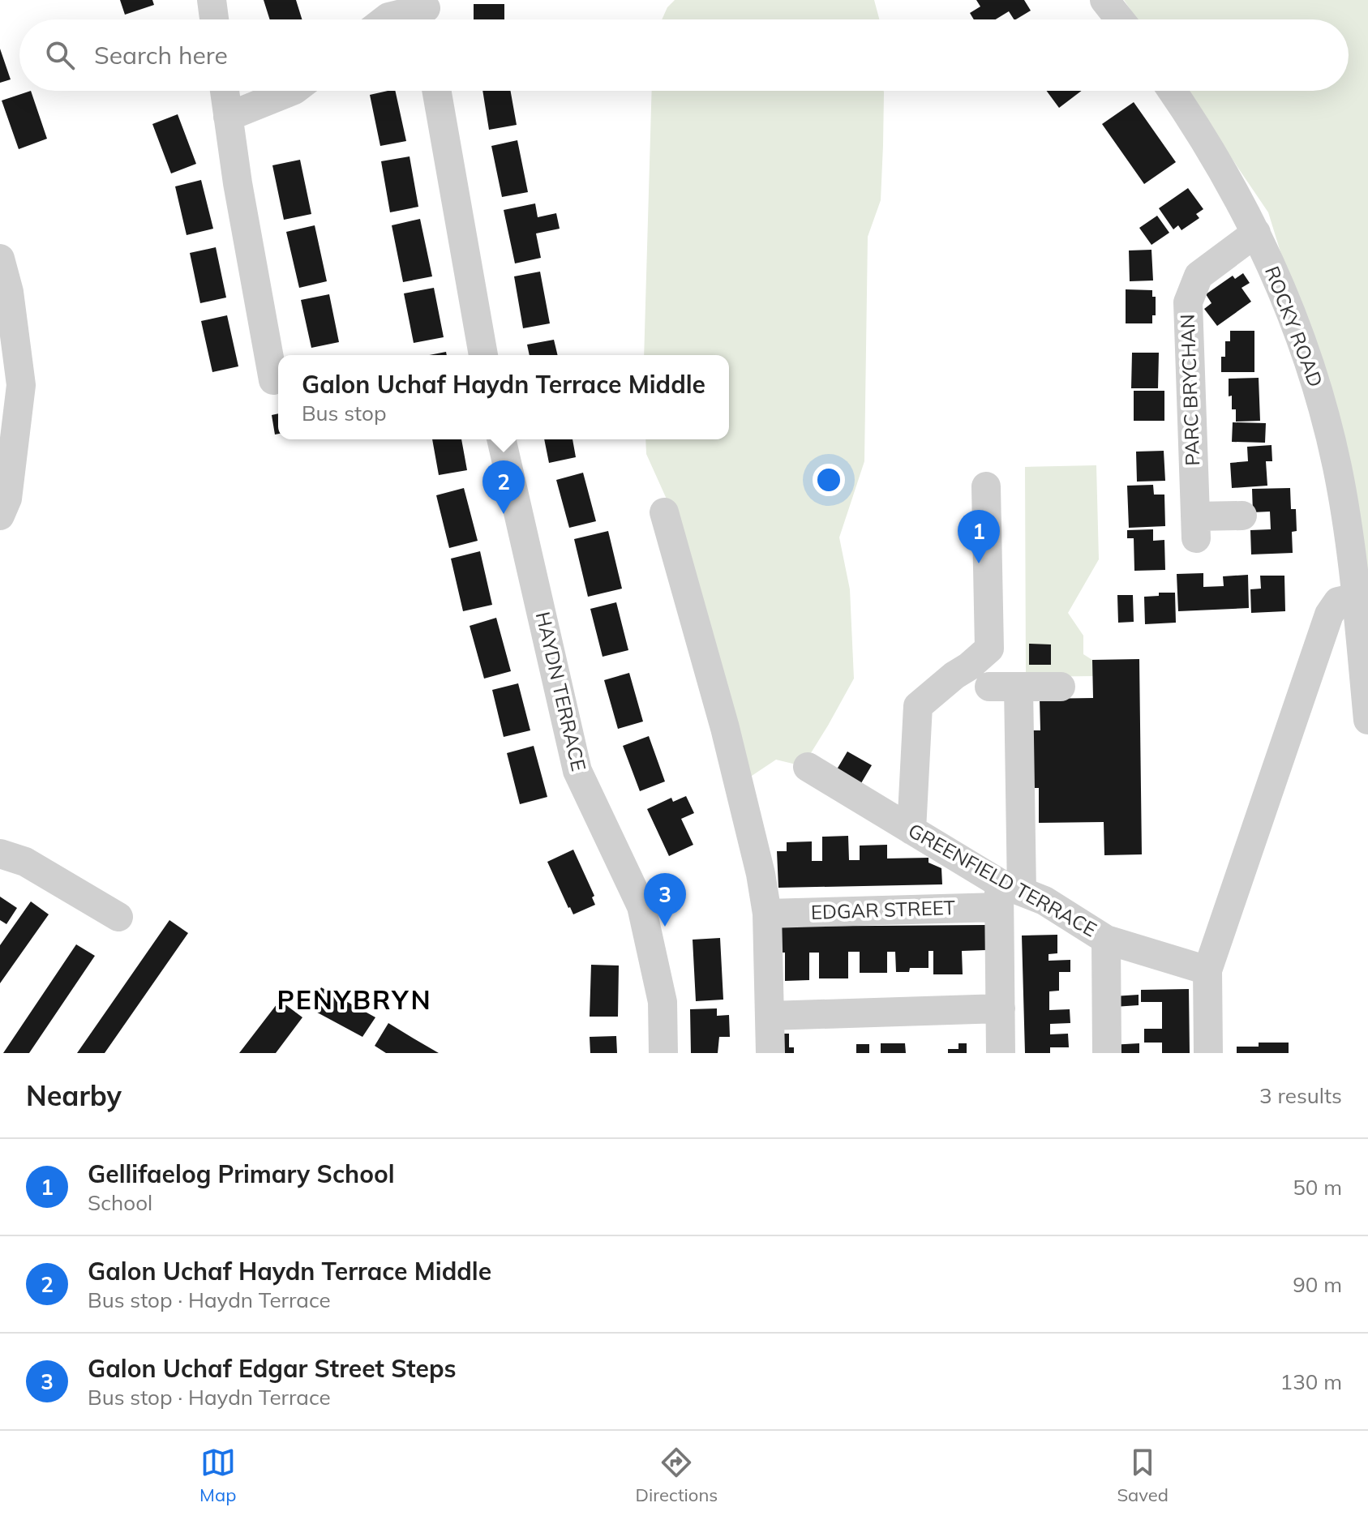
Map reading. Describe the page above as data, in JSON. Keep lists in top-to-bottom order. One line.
{"streets":{"street":["ROCKY ROAD","PARC BRYCHAN","HAYDN TERRACE","GREENFIELD TERRACE","EDGAR STREET"]},"crossings":[["ROCKY ROAD","PARC BRYCHAN"],["GREENFIELD TERRACE","EDGAR STREET"]],"districts":["PENYBRYN"],"page":{"search":"Search here","popup":["Galon Uchaf Haydn Terrace Middle","Bus stop"],"pins":["2","1","3"],"heading":["Nearby","3 results"],"list":[{"mark":"1","name":"Gellifaelog Primary School","note":"School","value":"50 m"},{"mark":"2","name":"Galon Uchaf Haydn Terrace Middle","note":"Bus stop · Haydn Terrace","value":"90 m"},{"mark":"3","name":"Galon Uchaf Edgar Street Steps","note":"Bus stop · Haydn Terrace","value":"130 m"}],"nav":["Map","Directions","Saved"]}}
